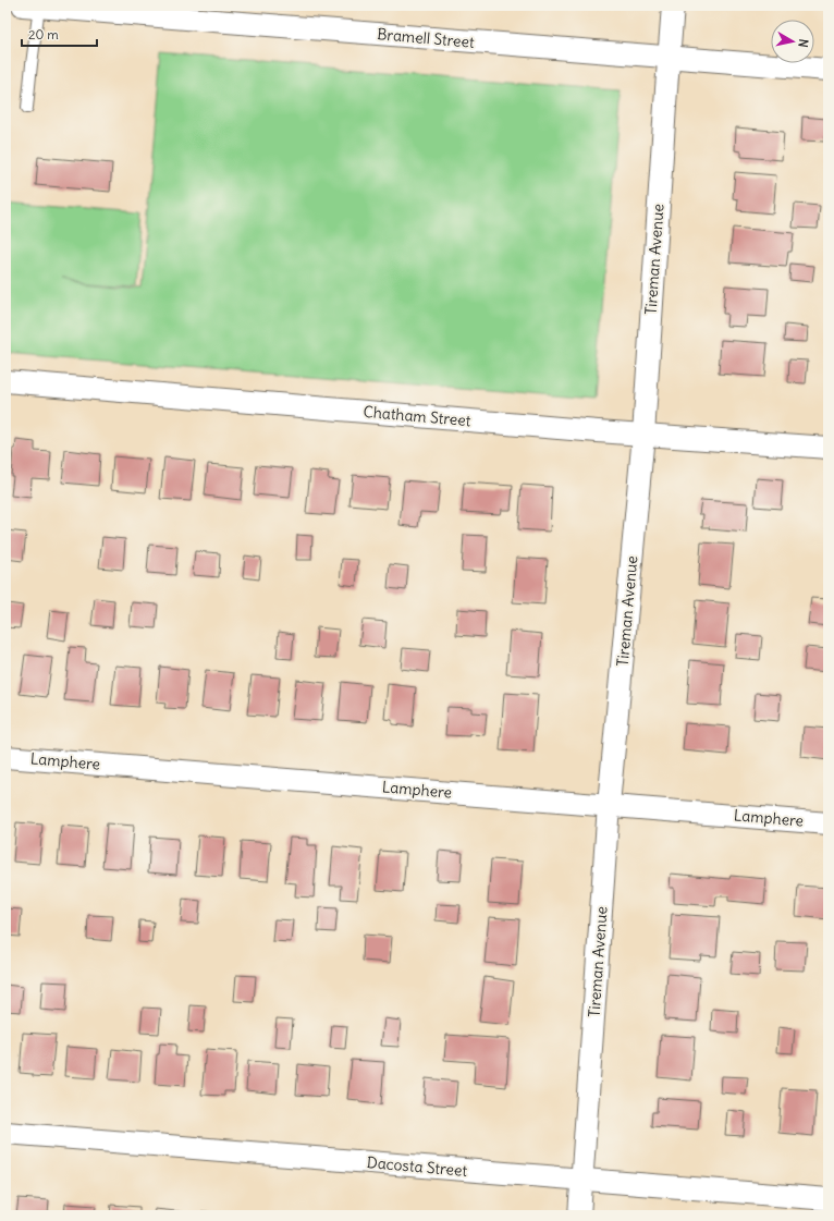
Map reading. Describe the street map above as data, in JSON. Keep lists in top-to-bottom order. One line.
{"streets":{"street":["Bramell Street","Tireman Avenue","Chatham Street","Lamphere","Dacosta Street"]},"crossings":[["Bramell Street","Tireman Avenue"],["Tireman Avenue","Chatham Street"],["Tireman Avenue","Lamphere"],["Tireman Avenue","Dacosta Street"]],"scale_bar":"20 m","north":"right"}
